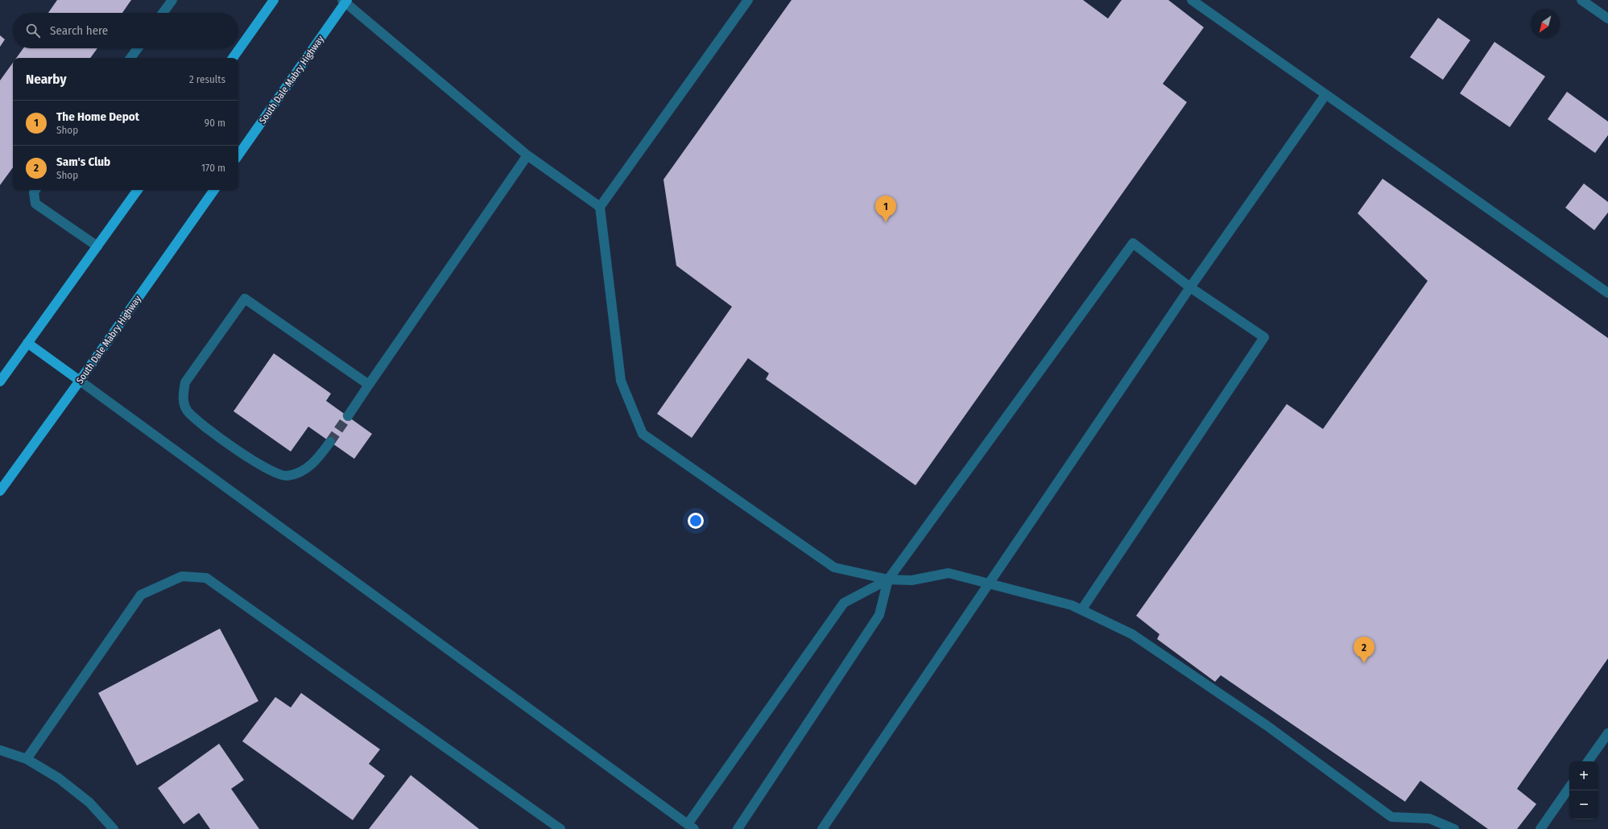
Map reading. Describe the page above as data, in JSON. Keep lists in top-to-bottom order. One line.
{"streets":{"main road":["South Dale Mabry Highway"]},"north":"bottom left","page":{"search":"Search here","heading":["Nearby","2 results"],"list":[{"mark":"1","name":"The Home Depot","note":"Shop","value":"90 m"},{"mark":"2","name":"Sam's Club","note":"Shop","value":"170 m"}],"pins":["1","2"],"map_buttons":["+","−"]}}
